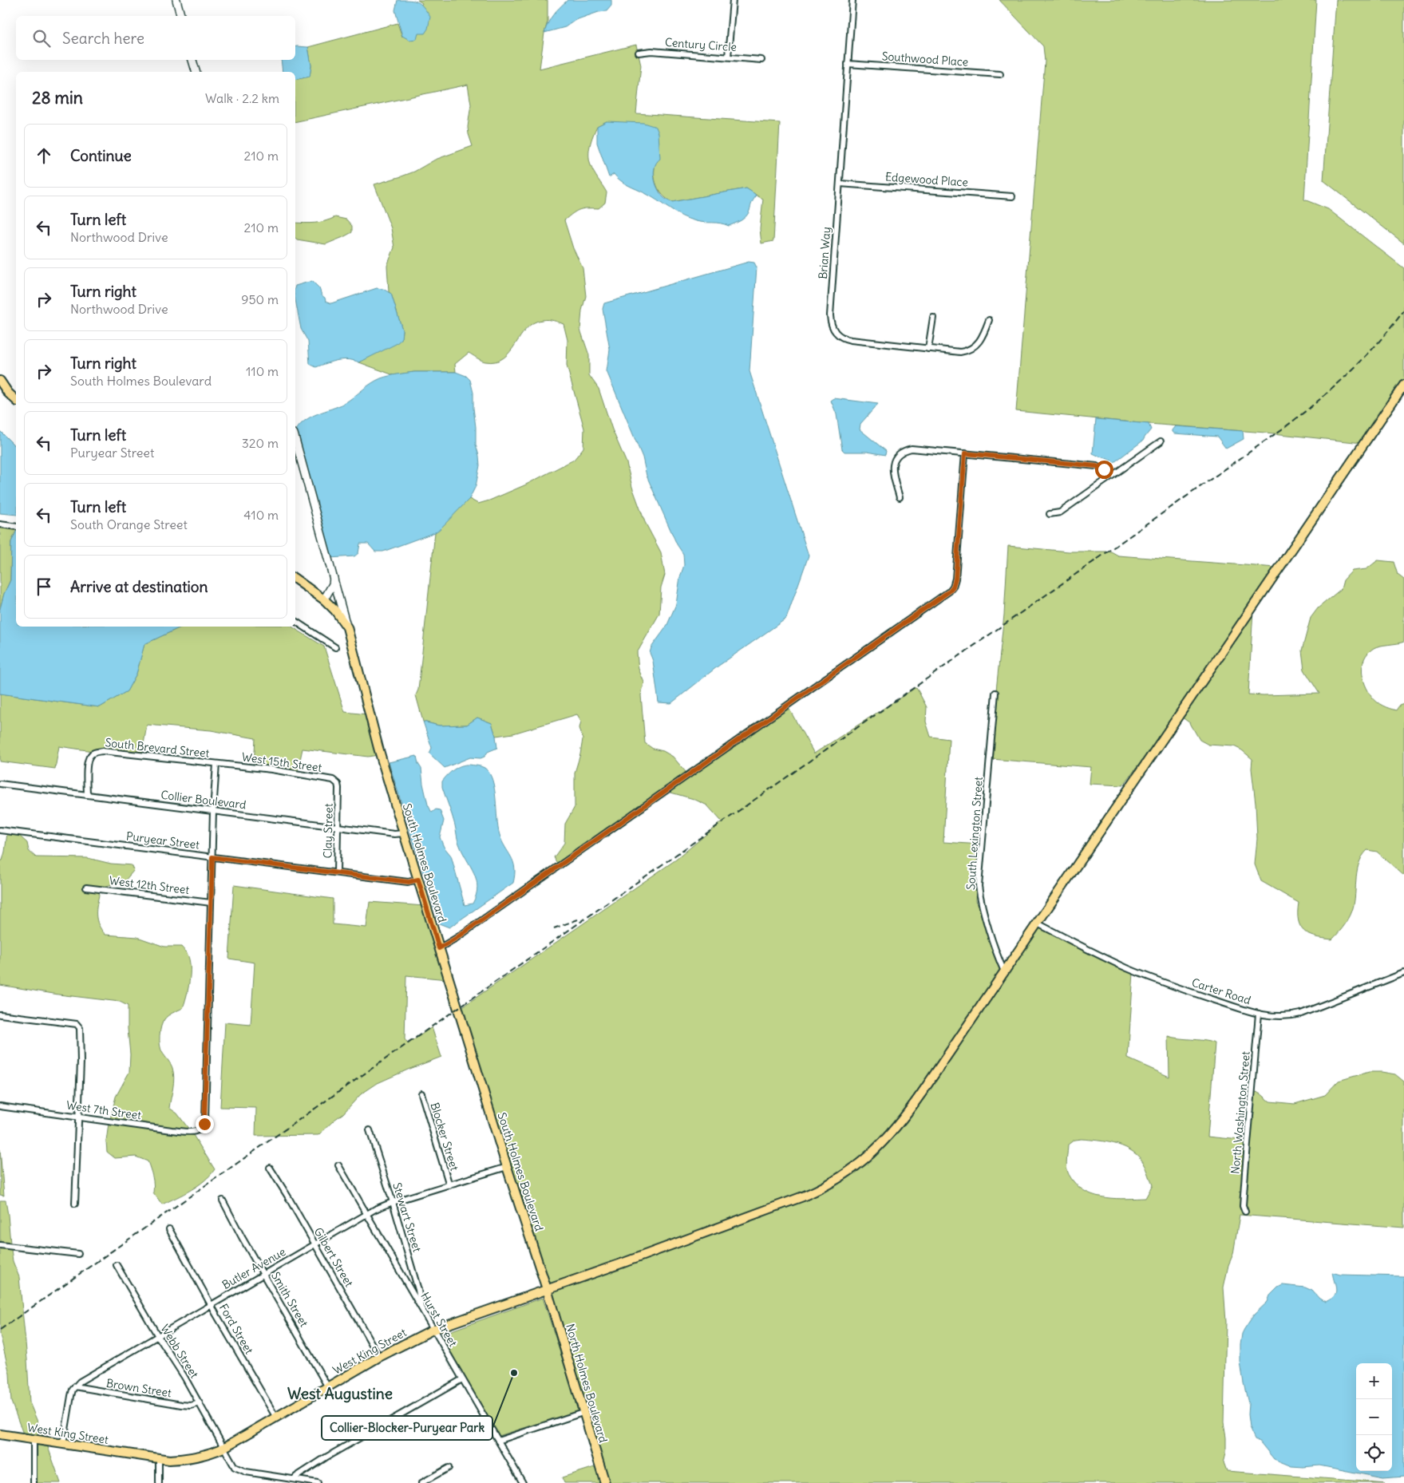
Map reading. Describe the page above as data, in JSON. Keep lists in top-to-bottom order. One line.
{"streets":{"main road":["South Holmes Boulevard","West King Street","North Holmes Boulevard"],"street":["Century Circle","Southwood Place","Edgewood Place","Brian Way","South Brevard Street","West 15th Street","Collier Boulevard","Clay Street","South Lexington Street","Puryear Street","West 12th Street","Carter Road","West 7th Street","North Washington Street","Blocker Street","Stewart Street","Gilbert Street","Butler Avenue","Smith Street","Hurst Street","Ford Street","Webb Street","Brown Street"]},"crossings":[["Southwood Place","Brian Way"],["Edgewood Place","Brian Way"],["South Brevard Street","West 15th Street"],["South Brevard Street","Collier Boulevard"],["West 15th Street","Clay Street"],["Collier Boulevard","Clay Street"],["Collier Boulevard","South Holmes Boulevard"],["Clay Street","Puryear Street"],["South Lexington Street","West King Street"],["Puryear Street","South Holmes Boulevard"],["South Holmes Boulevard","Butler Avenue"],["South Holmes Boulevard","West King Street"],["South Holmes Boulevard","North Holmes Boulevard"],["West 12th Street","West 7th Street"],["Carter Road","North Washington Street"],["Carter Road","West King Street"],["Blocker Street","Butler Avenue"],["Stewart Street","Butler Avenue"],["Stewart Street","Hurst Street"],["Gilbert Street","Butler Avenue"],["Gilbert Street","West King Street"],["Butler Avenue","Smith Street"],["Butler Avenue","Hurst Street"],["Butler Avenue","Ford Street"],["Butler Avenue","Webb Street"],["Butler Avenue","Brown Street"],["Smith Street","West King Street"],["Hurst Street","West King Street"],["Ford Street","West King Street"],["Webb Street","West King Street"],["Webb Street","Brown Street"],["West King Street","North Holmes Boulevard"]],"districts":["West Augustine"],"places":["Collier-Blocker-Puryear Park"],"page":{"search":"Search here","heading":["28 min","Walk · 2.2 km"],"list":[["Continue","210 m"],["Turn left","Northwood Drive","210 m"],["Turn right","Northwood Drive","950 m"],["Turn right","South Holmes Boulevard","110 m"],["Turn left","Puryear Street","320 m"],["Turn left","South Orange Street","410 m"],"Arrive at destination"],"map_buttons":["+","−"]}}
